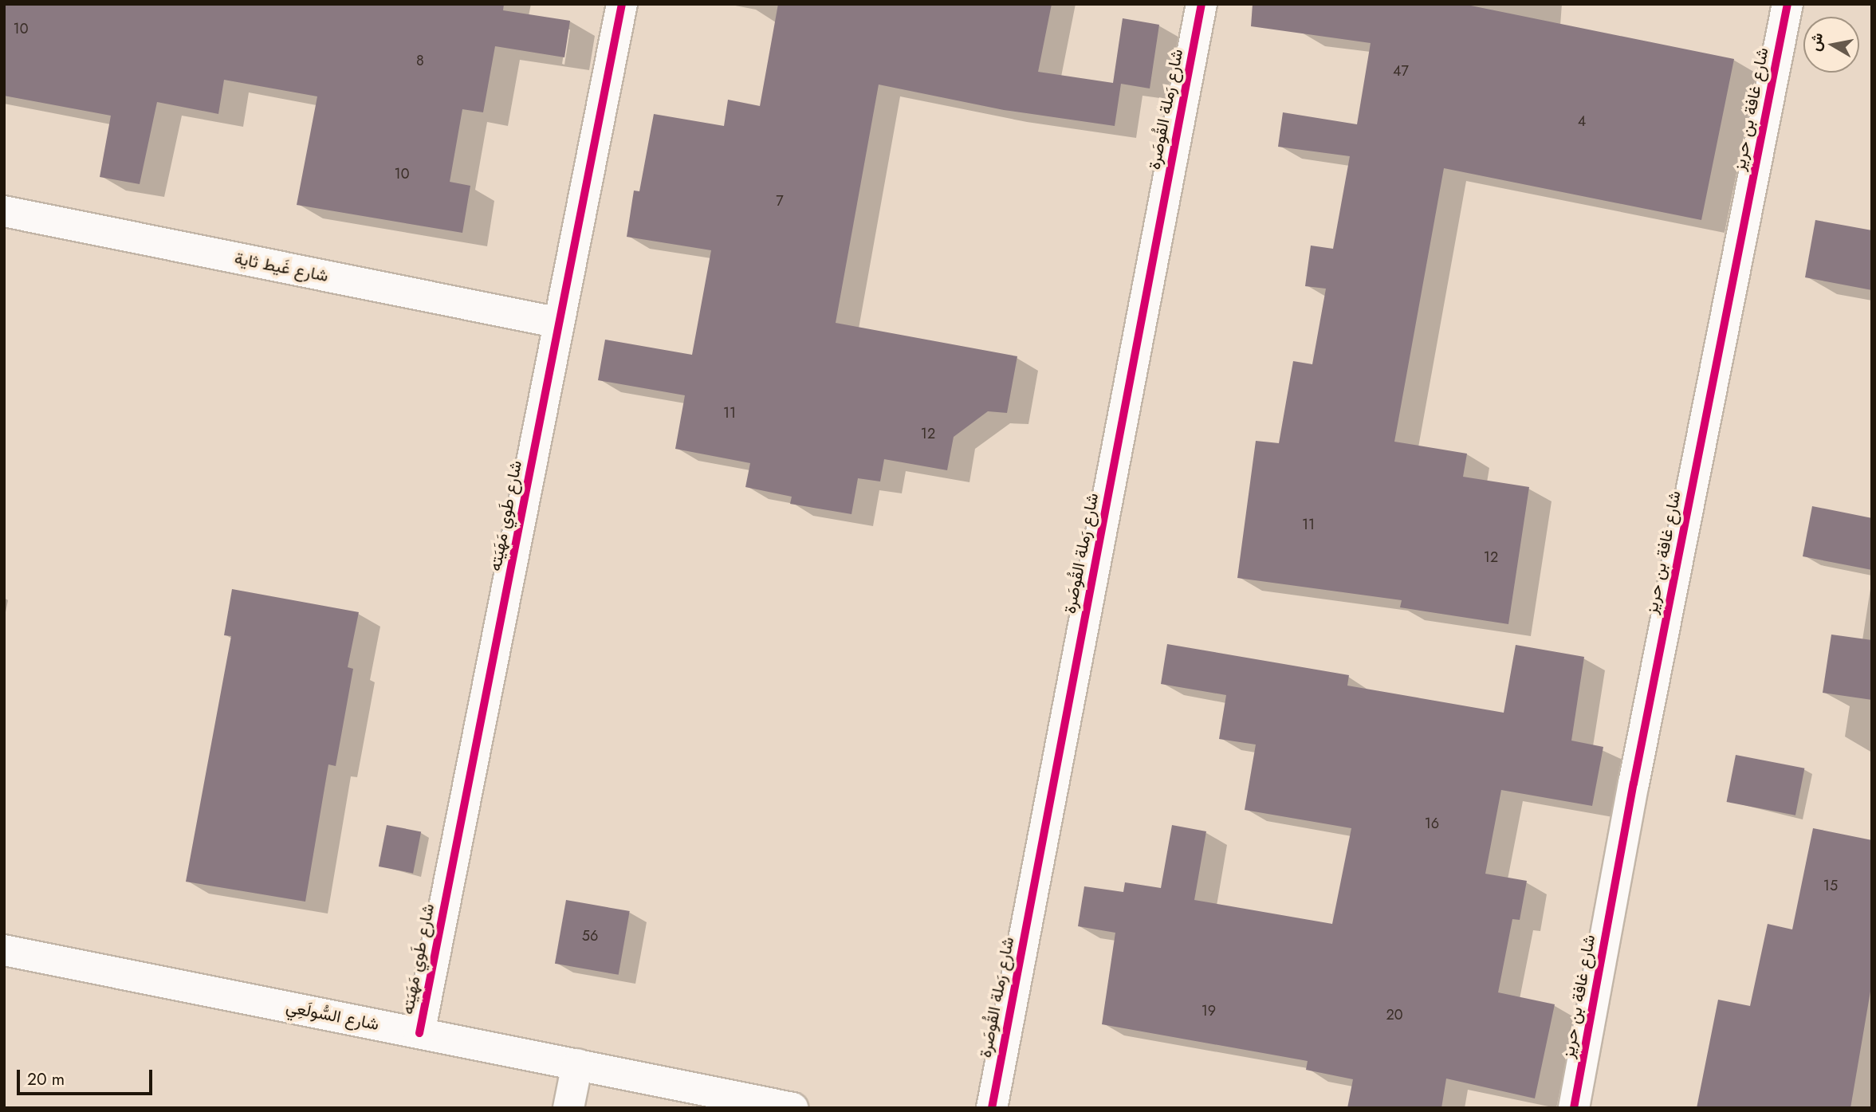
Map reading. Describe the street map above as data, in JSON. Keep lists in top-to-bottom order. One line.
{"streets":{"street":["شارع رَملة القُوصَرة","شارع غافة بن حريز","شارع غَيط ثاية","شارع طَوي مَهَيَته","شارع السُّولَعِي"]},"crossings":[["شارع غَيط ثاية","شارع طَوي مَهَيَته"],["شارع طَوي مَهَيَته","شارع السُّولَعِي"]],"house_numbers":["10","8","47","4","10","7","11","12","11","12","16","15","56","19","20"],"scale_bar":"20 m","north":"left"}
